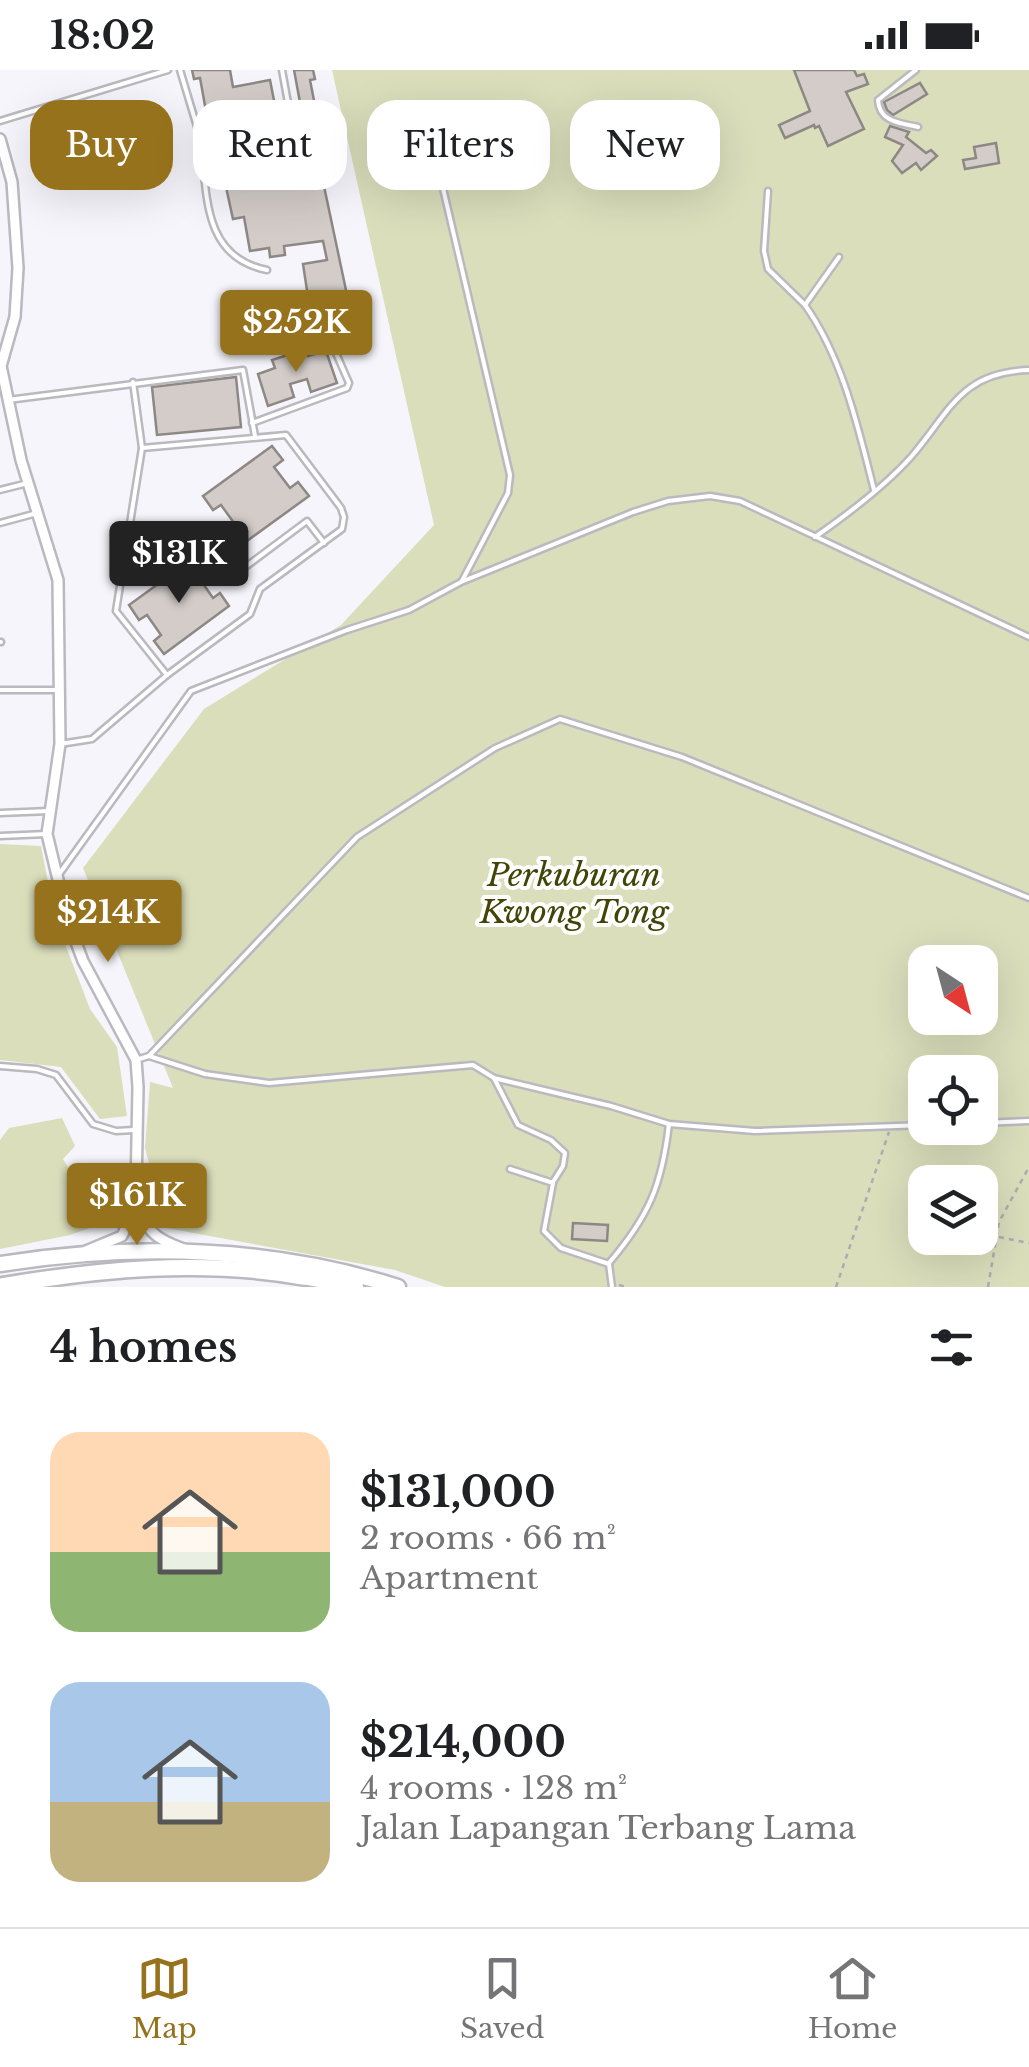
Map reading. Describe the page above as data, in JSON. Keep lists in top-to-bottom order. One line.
{"parks":["Perkuburan Kwong Tong"],"north":"bottom right","page":{"status":"18:02","chip":["Buy","Rent","Filters","New"],"price":["$252K","$131K","$214K","$161K"],"heading":"4 homes","list":[{"name":"$131,000","note":"2 rooms · 66 m² · Apartment"},{"name":"$214,000","note":"4 rooms · 128 m² · Jalan Lapangan Terbang Lama"}],"tabs":["Map","Saved","Home"]}}
